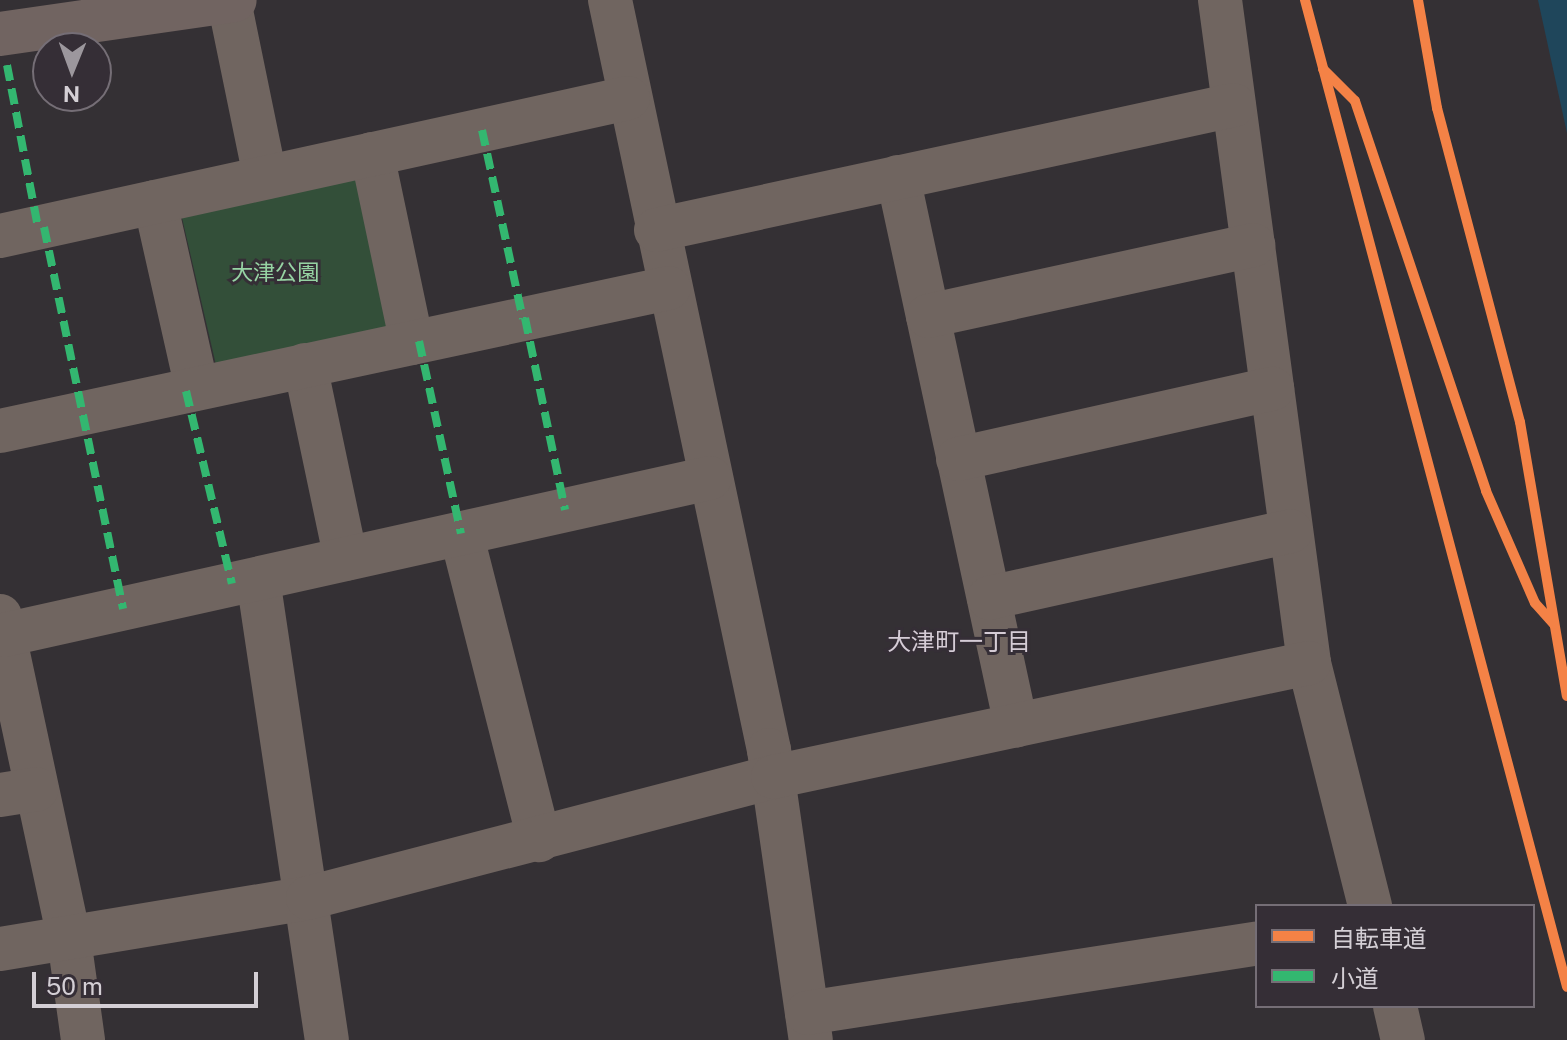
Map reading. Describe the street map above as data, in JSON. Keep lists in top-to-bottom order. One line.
{"districts":["大津町一丁目"],"parks":["大津公園"],"legend":["自転車道","小道"],"scale_bar":"50 m","north":"bottom"}
